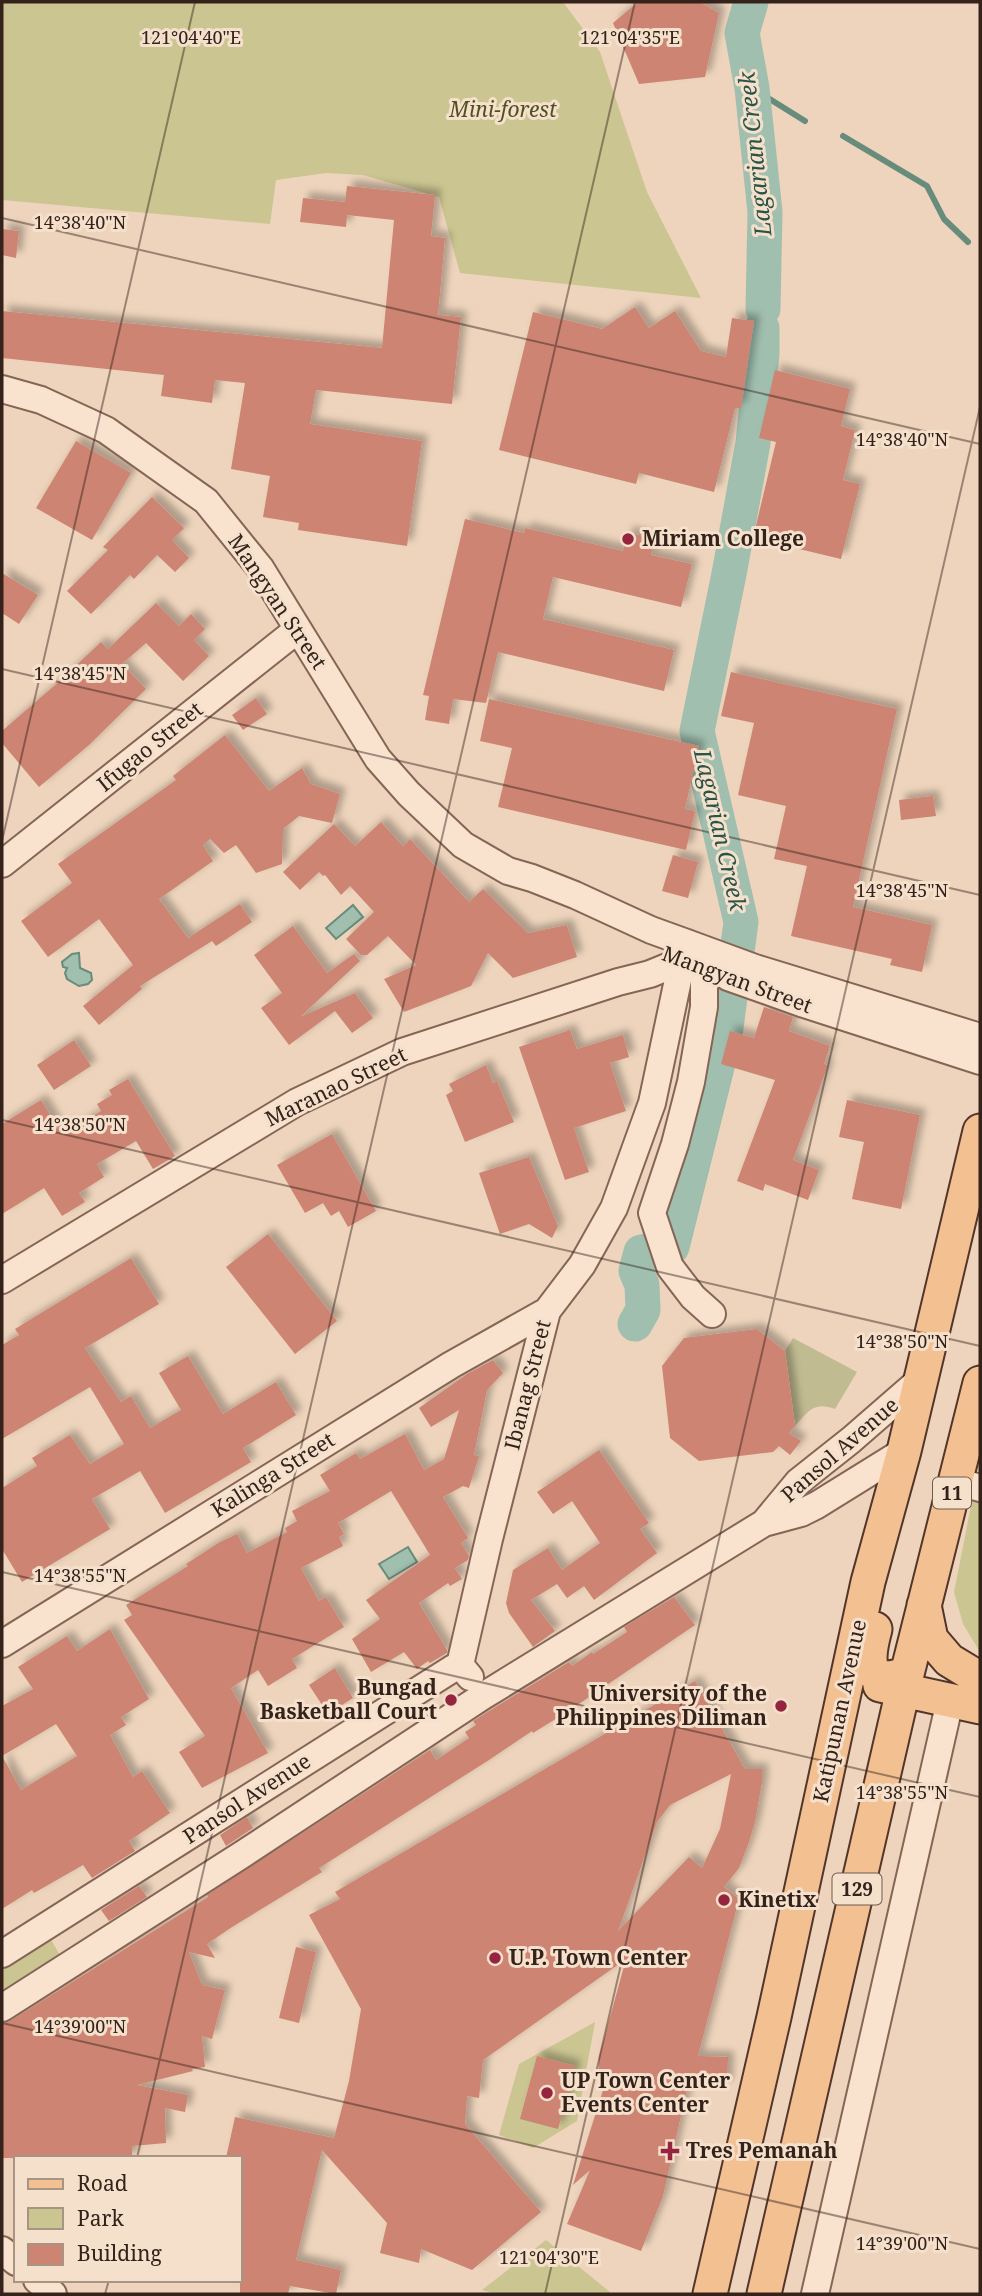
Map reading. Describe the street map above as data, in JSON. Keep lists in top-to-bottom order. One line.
{"streets":{"main road":["11","Katipunan Avenue","129"],"street":["Mangyan Street","Ifugao Street","Maranao Street","Ibanag Street","Pansol Avenue","Kalinga Street"]},"crossings":[["Mangyan Street","Ifugao Street"],["Mangyan Street","Maranao Street"],["Mangyan Street","Ibanag Street"],["Maranao Street","Ibanag Street"],["Ibanag Street","Pansol Avenue"],["Ibanag Street","Kalinga Street"],["Pansol Avenue","Katipunan Avenue"],["11","129"]],"water":["Lagarian Creek"],"parks":["Mini-forest"],"places":{"other":["Miriam College","Bungad Basketball Court","University of the Philippines Diliman","Kinetix","U.P. Town Center","UP Town Center Events Center"],"health":["Tres Pemanah"]},"legend":["Road","Park","Building"],"coordinates":["121°04'40\"E","121°04'35\"E","14°38'40\"N","14°38'45\"N","14°38'50\"N","14°38'55\"N","14°39'00\"N","121°04'30\"E"]}
